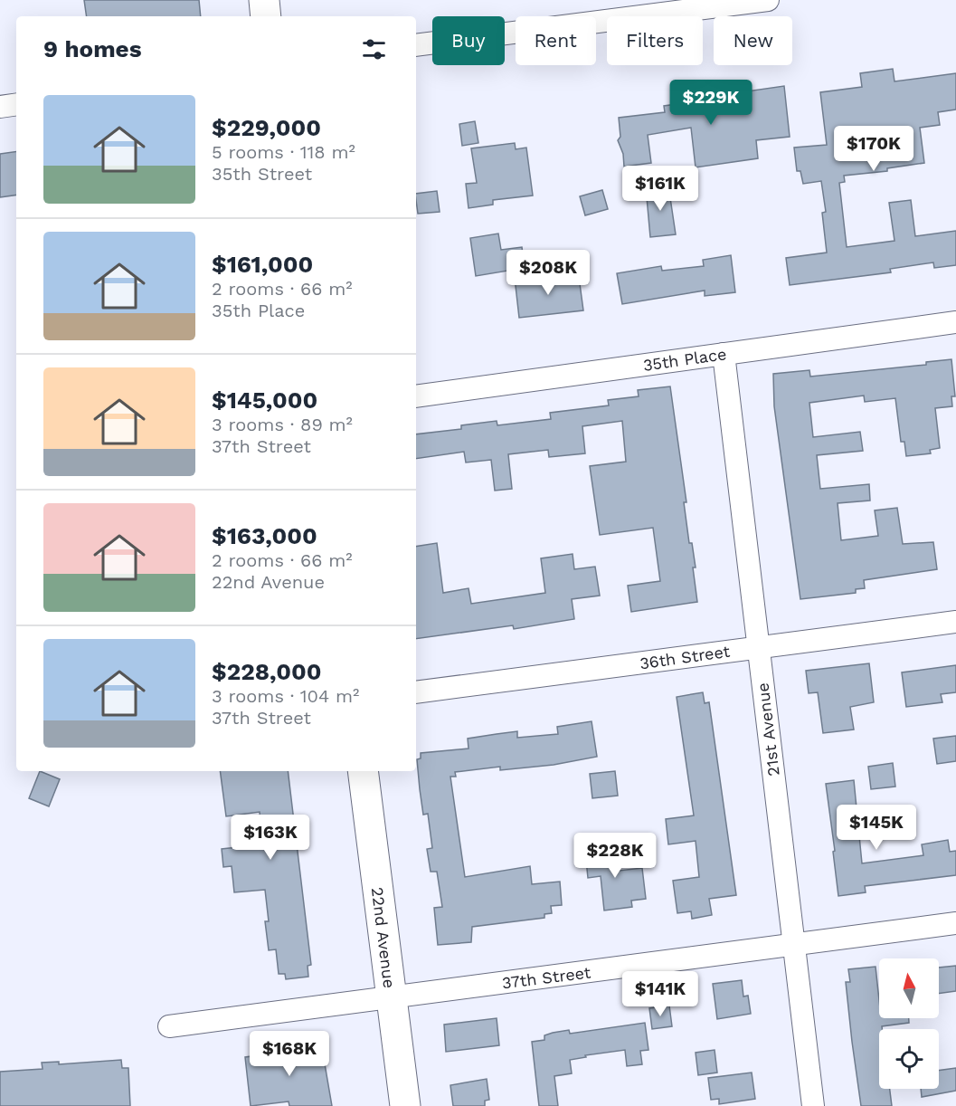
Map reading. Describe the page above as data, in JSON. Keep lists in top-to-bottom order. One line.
{"streets":{"street":["35th Place","36th Street","21st Avenue","22nd Avenue","37th Street"]},"crossings":[["35th Place","21st Avenue"],["36th Street","21st Avenue"],["21st Avenue","37th Street"],["22nd Avenue","37th Street"]],"north":"top","page":{"chip":["Buy","Rent","Filters","New"],"heading":"9 homes","price":["$229K","$170K","$161K","$208K","$145K","$163K","$228K","$141K","$168K"],"list":[{"name":"$229,000","note":"5 rooms · 118 m² · 35th Street"},{"name":"$161,000","note":"2 rooms · 66 m² · 35th Place"},{"name":"$145,000","note":"3 rooms · 89 m² · 37th Street"},{"name":"$163,000","note":"2 rooms · 66 m² · 22nd Avenue"},{"name":"$228,000","note":"3 rooms · 104 m² · 37th Street"}]}}
